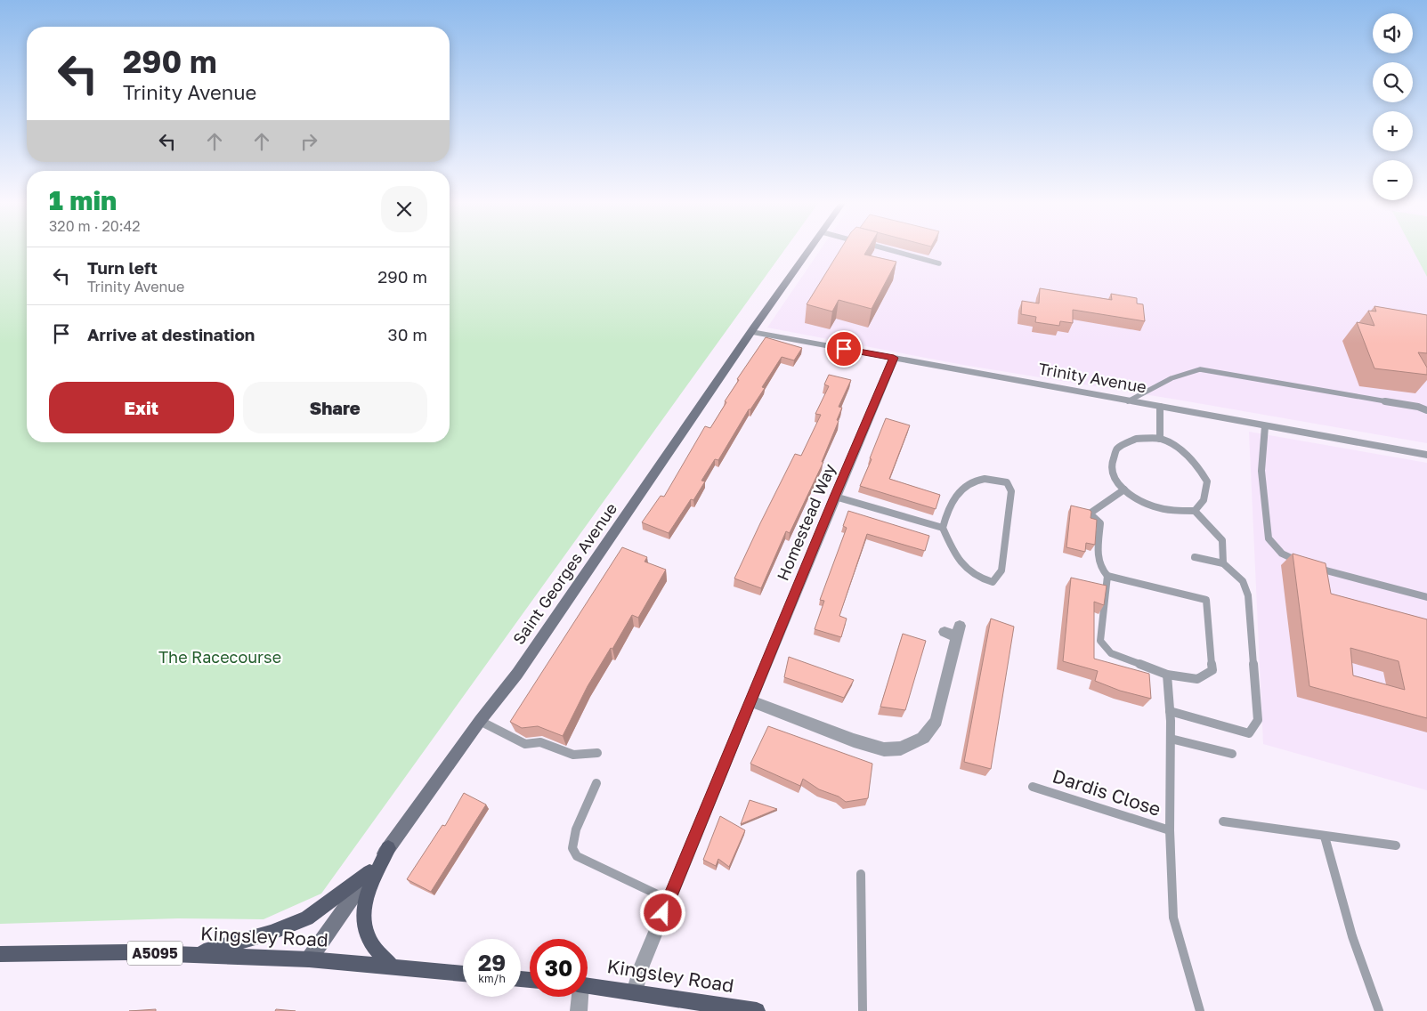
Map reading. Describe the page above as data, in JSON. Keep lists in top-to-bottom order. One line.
{"streets":{"main road":["Kingsley Road","A5095"],"street":["Trinity Avenue","Homestead Way","Saint Georges Avenue"],"lane":["Dardis Close"]},"crossings":[["Trinity Avenue","Homestead Way"],["Trinity Avenue","Saint Georges Avenue"],["Homestead Way","Kingsley Road"],["Saint Georges Avenue","Kingsley Road"]],"parks":["The Racecourse"],"page":{"map_buttons":["+","−"],"turn":["290 m","Trinity Avenue"],"heading":["1 min","320 m · 20:42"],"list":[{"name":"Turn left","note":"Trinity Avenue","value":"290 m"},{"name":"Arrive at destination","value":"30 m"}],"buttons":["Exit","Share"],"speed":"29 km/h","limit":"30"}}
